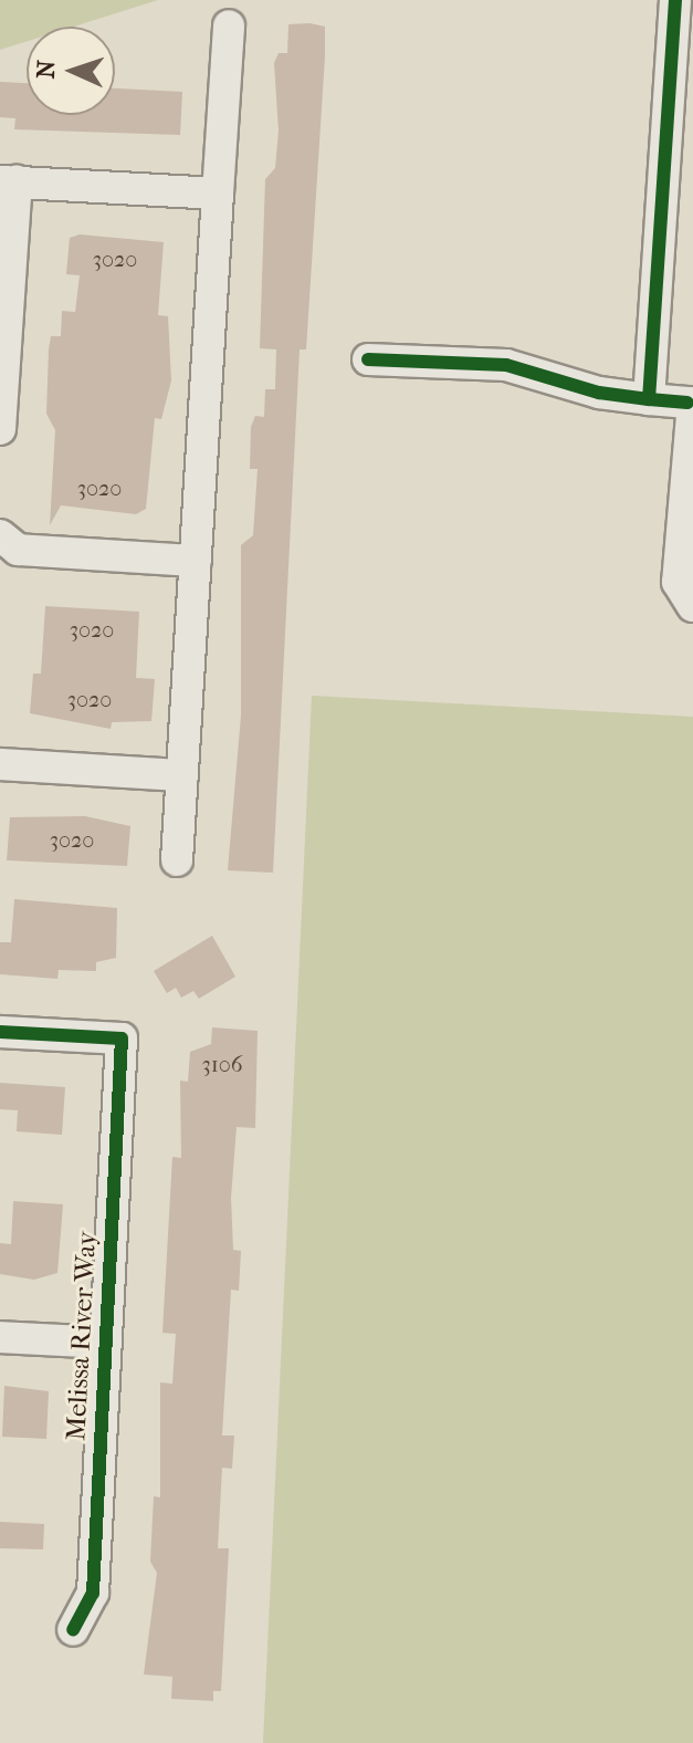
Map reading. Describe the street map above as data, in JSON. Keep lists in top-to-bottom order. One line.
{"streets":{"street":["Melissa River Way"]},"house_numbers":["3020","3020","3020","3020","3020","3106"],"north":"left"}
